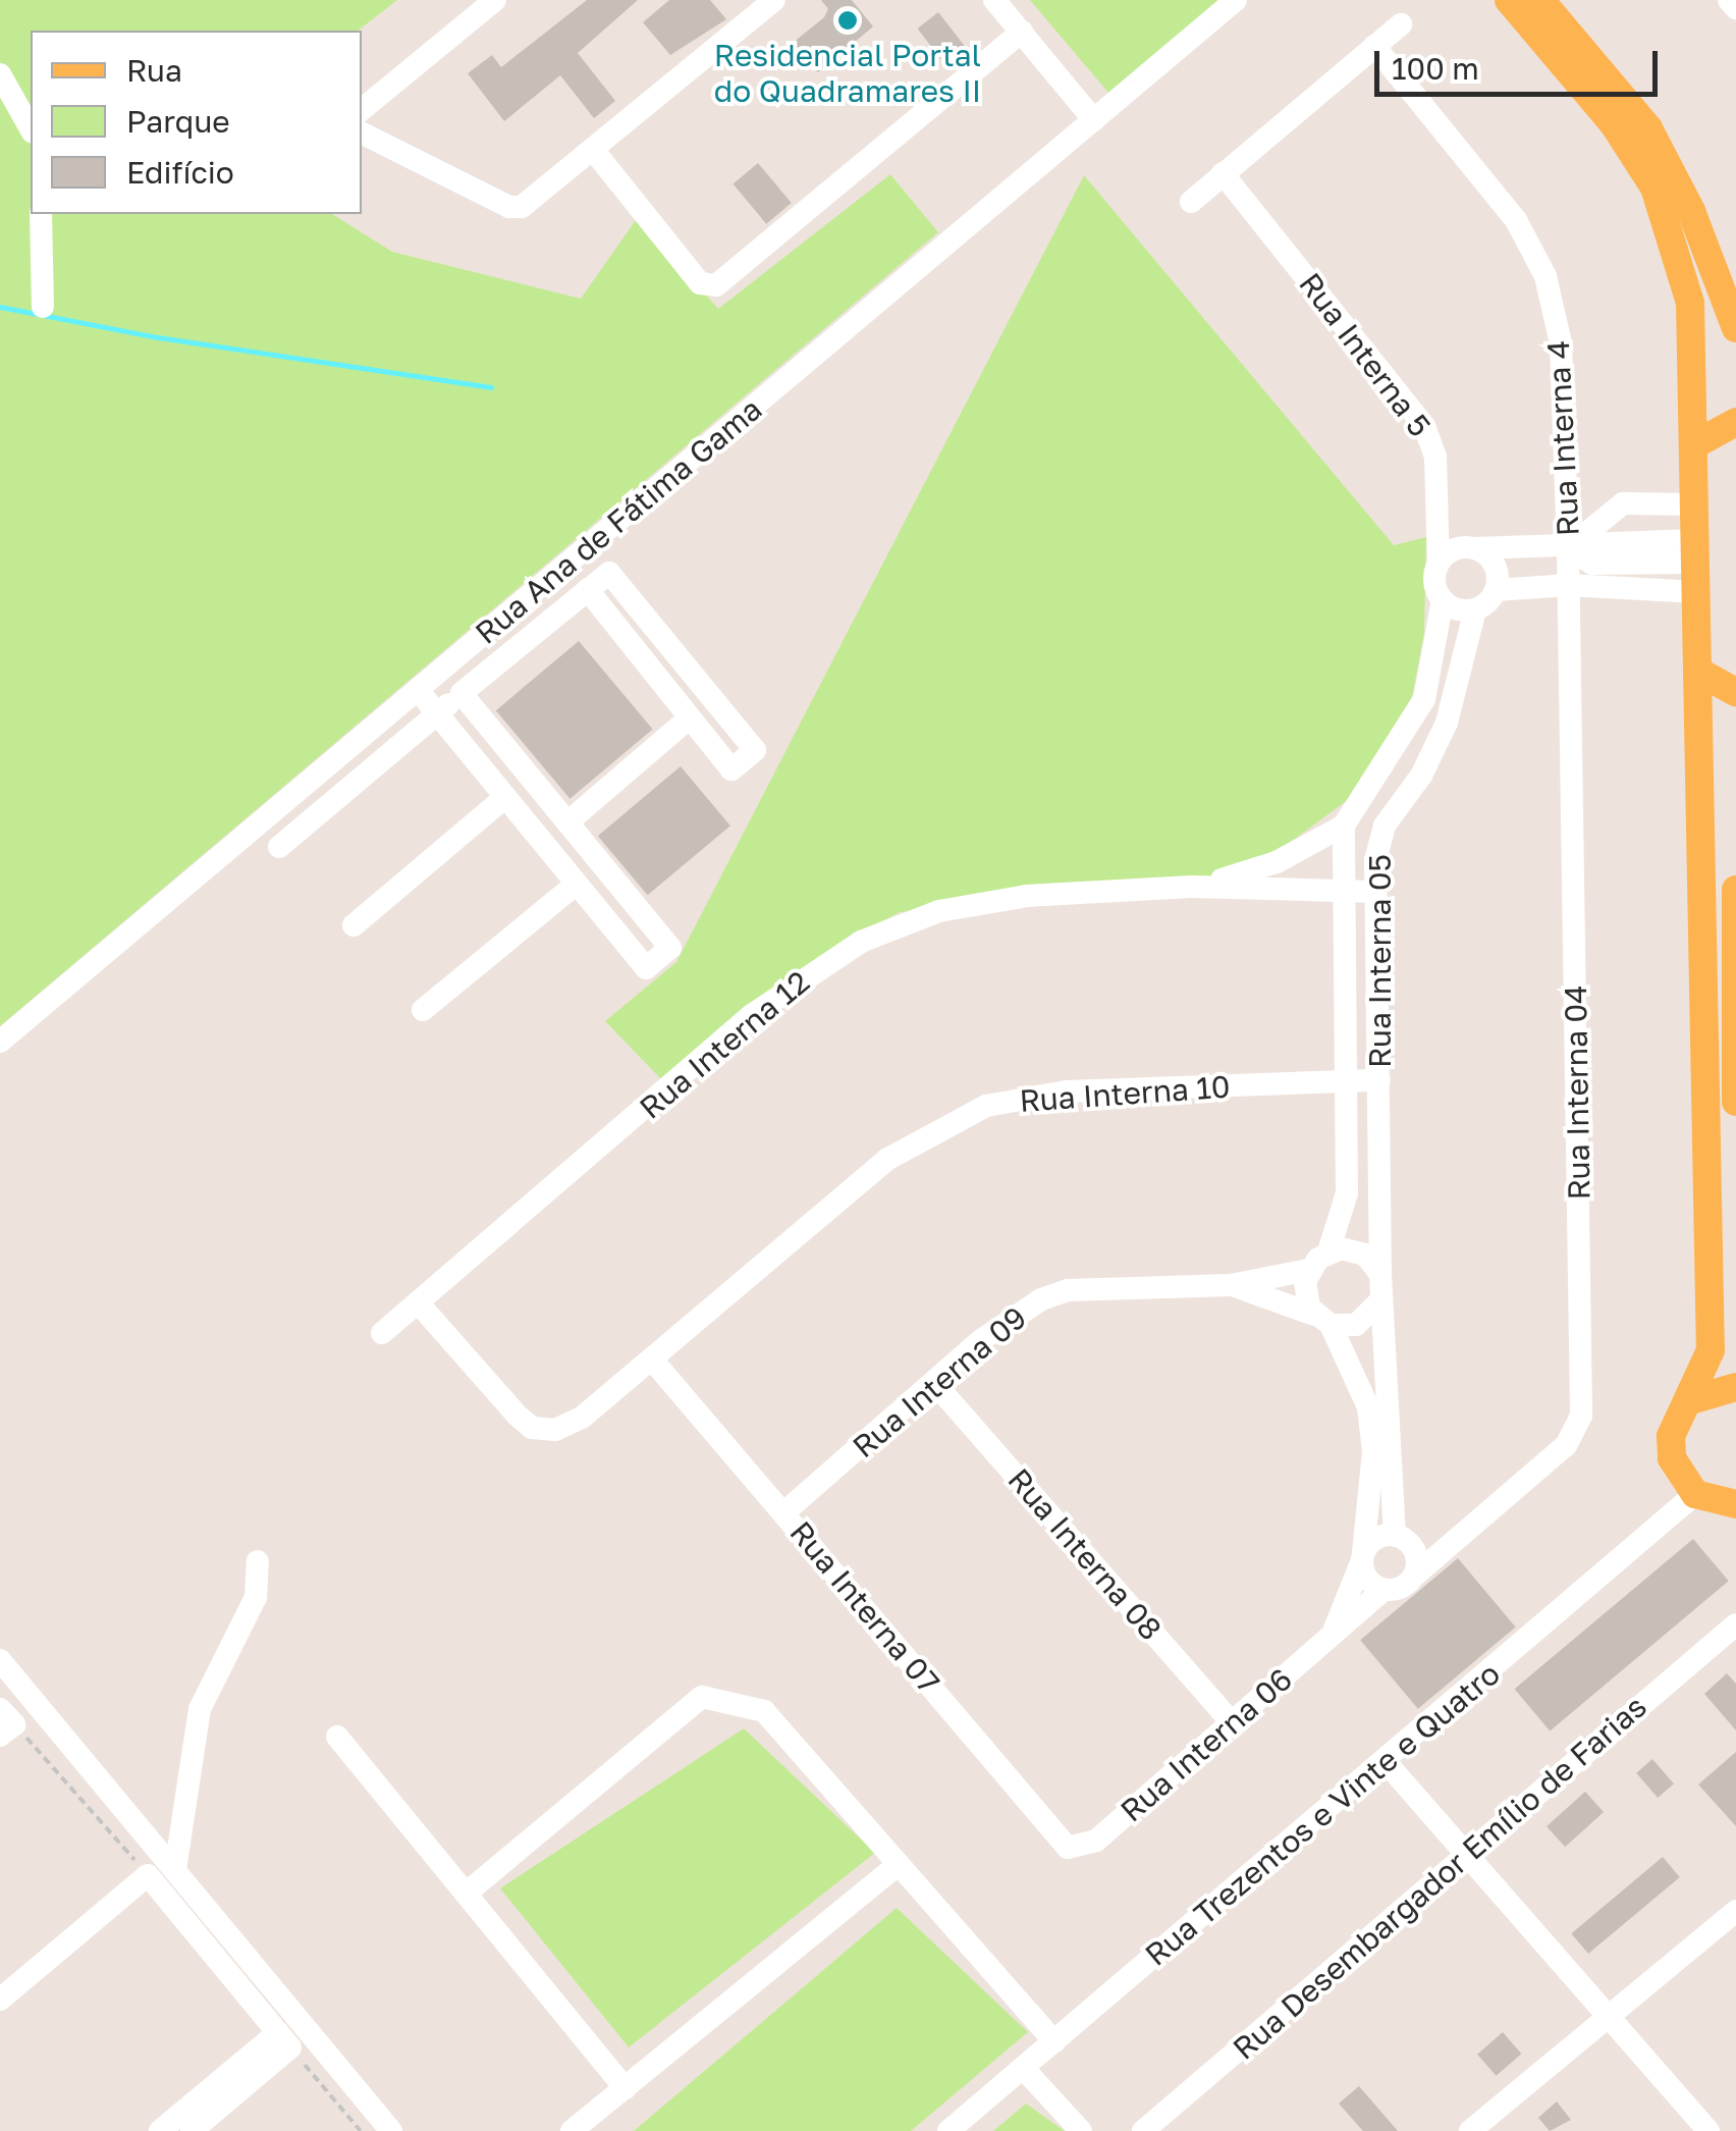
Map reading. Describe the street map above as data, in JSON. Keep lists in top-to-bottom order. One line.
{"streets":{"street":["Rua Interna 5","Rua Interna 4","Rua Ana de Fátima Gama","Rua Interna 05","Rua Interna 12","Rua Interna 04","Rua Interna 10","Rua Interna 09","Rua Interna 08","Rua Interna 07","Rua Interna 06","Rua Trezentos e Vinte e Quatro","Rua Desembargador Emílio de Farias"]},"crossings":[["Rua Interna 5","Rua Interna 05"],["Rua Interna 4","Rua Interna 04"],["Rua Interna 05","Rua Interna 12"],["Rua Interna 05","Rua Interna 10"],["Rua Interna 05","Rua Interna 09"],["Rua Interna 12","Rua Interna 10"],["Rua Interna 04","Rua Interna 06"],["Rua Interna 10","Rua Interna 07"],["Rua Interna 09","Rua Interna 08"],["Rua Interna 09","Rua Interna 07"],["Rua Interna 08","Rua Interna 06"],["Rua Interna 07","Rua Interna 06"]],"places":["Residencial Portal do Quadramares II"],"legend":["Rua","Parque","Edifício"],"scale_bar":"100 m"}
